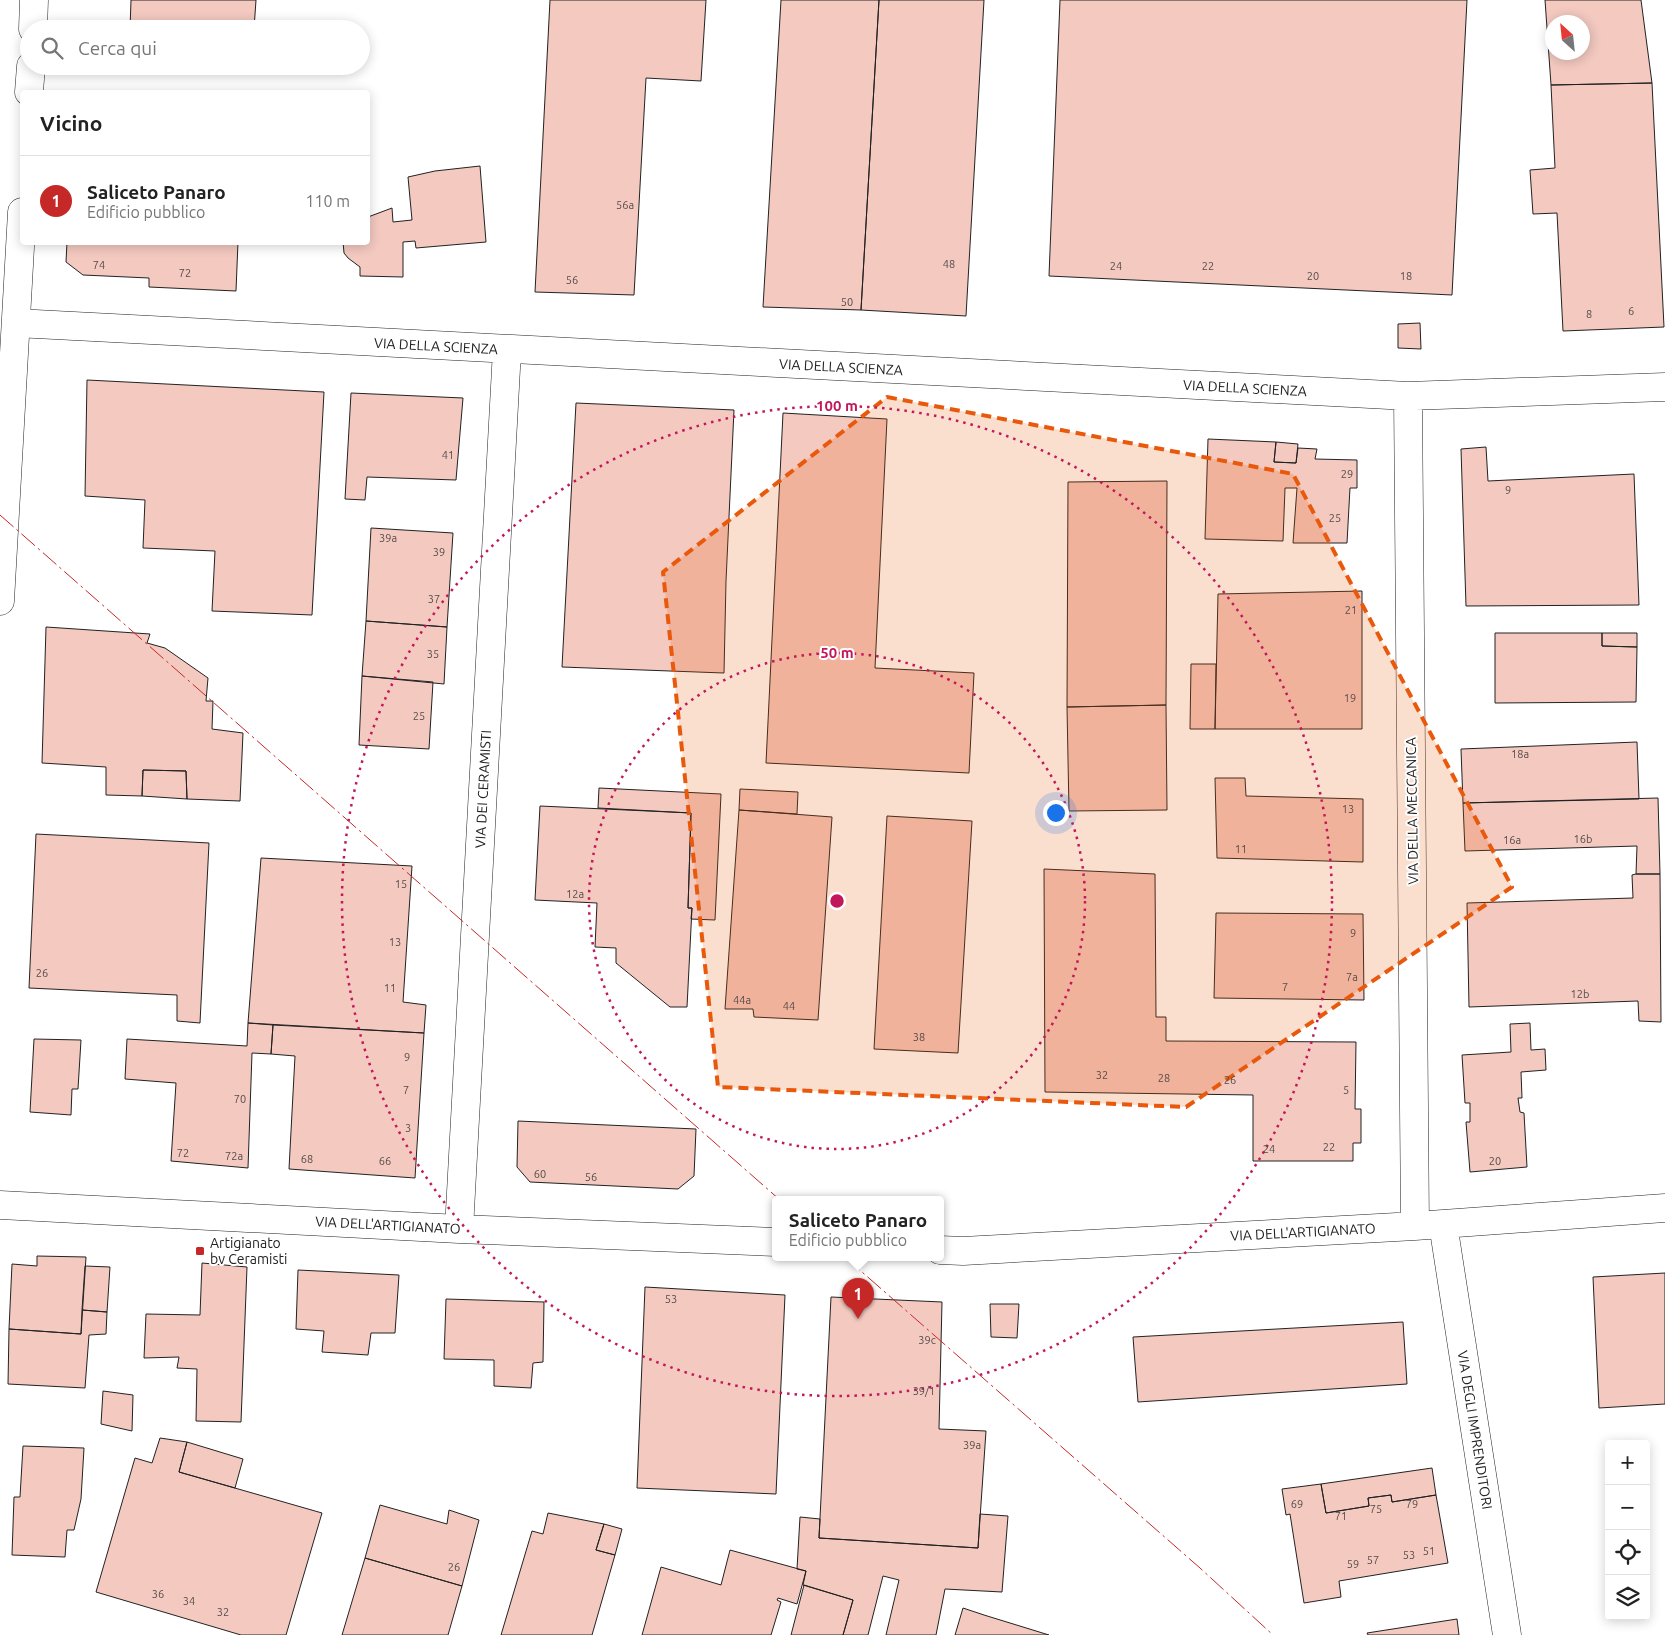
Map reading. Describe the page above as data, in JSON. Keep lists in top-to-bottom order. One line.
{"streets":{"street":["VIA DELLA SCIENZA","VIA DEI CERAMISTI","VIA DELLA MECCANICA","VIA DELL'ARTIGIANATO","VIA DEGLI IMPRENDITORI"]},"crossings":[["VIA DELLA SCIENZA","VIA DEI CERAMISTI"],["VIA DELLA SCIENZA","VIA DELLA MECCANICA"],["VIA DEI CERAMISTI","VIA DELL'ARTIGIANATO"],["VIA DELLA MECCANICA","VIA DELL'ARTIGIANATO"],["VIA DELL'ARTIGIANATO","VIA DEGLI IMPRENDITORI"]],"places":{"transit":["Artigianato bv Ceramisti"]},"house_numbers":["56a","48","74","24","22","72","20","18","56","50","6","8","41","29","9","25","39a","39","37","21","35","19","25","18a","13","16b","16a","11","15","12a","9","13","26","7a","7","11","12b","44a","44","38","9","32","28","26","7","5","70","3","22","24","72","72a","68","66","20","60","56","53","39c","39/1","39a","69","79","75","71","51","53","57","59","26","36","34","32"],"north":"top left","page":{"search":"Cerca qui","heading":"Vicino","list":[{"mark":"1","name":"Saliceto Panaro","note":"Edificio pubblico","value":"110 m"}],"popup":["Saliceto Panaro","Edificio pubblico"],"pins":"1","map_buttons":["+","−"]},"rings":["100 m","50 m"]}
